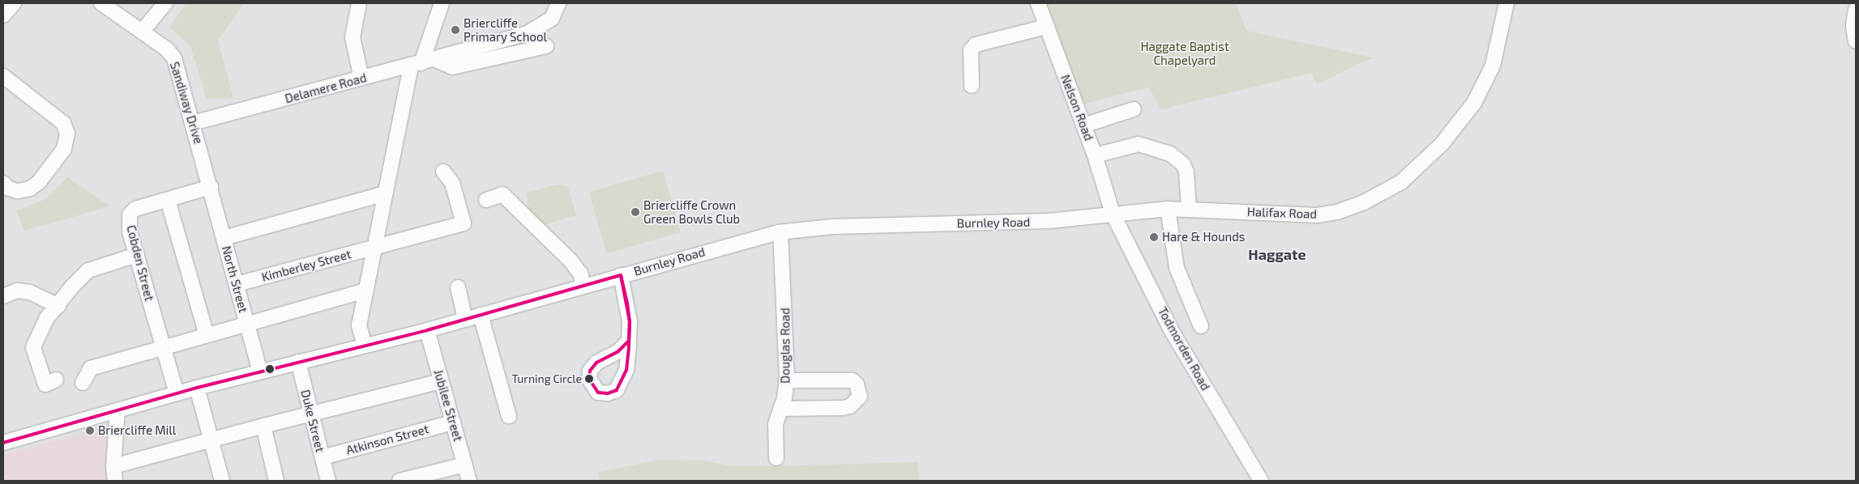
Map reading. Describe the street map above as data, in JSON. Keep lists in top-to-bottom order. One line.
{"streets":{"street":["Delamere Road","Sandiway Drive","Nelson Road","Halifax Road","Burnley Road","Cobden Street","Kimberley Street","North Street","Douglas Road","Todmorden Road","Jubilee Street","Duke Street","Atkinson Street"]},"crossings":[["Delamere Road","Sandiway Drive"],["Sandiway Drive","Cobden Street"],["Sandiway Drive","North Street"],["Nelson Road","Halifax Road"],["Nelson Road","Burnley Road"],["Nelson Road","Todmorden Road"],["Halifax Road","Burnley Road"],["Halifax Road","Todmorden Road"],["Burnley Road","Cobden Street"],["Burnley Road","North Street"],["Burnley Road","Douglas Road"],["Burnley Road","Todmorden Road"],["Burnley Road","Jubilee Street"],["Burnley Road","Duke Street"],["Cobden Street","North Street"],["Kimberley Street","North Street"],["Jubilee Street","Atkinson Street"],["Duke Street","Atkinson Street"]],"districts":["Haggate"],"parks":["Haggate Baptist Chapelyard"],"places":["Briercliffe Primary School","Briercliffe Crown Green Bowls Club","Hare & Hounds","Turning Circle","Briercliffe Mill"]}
